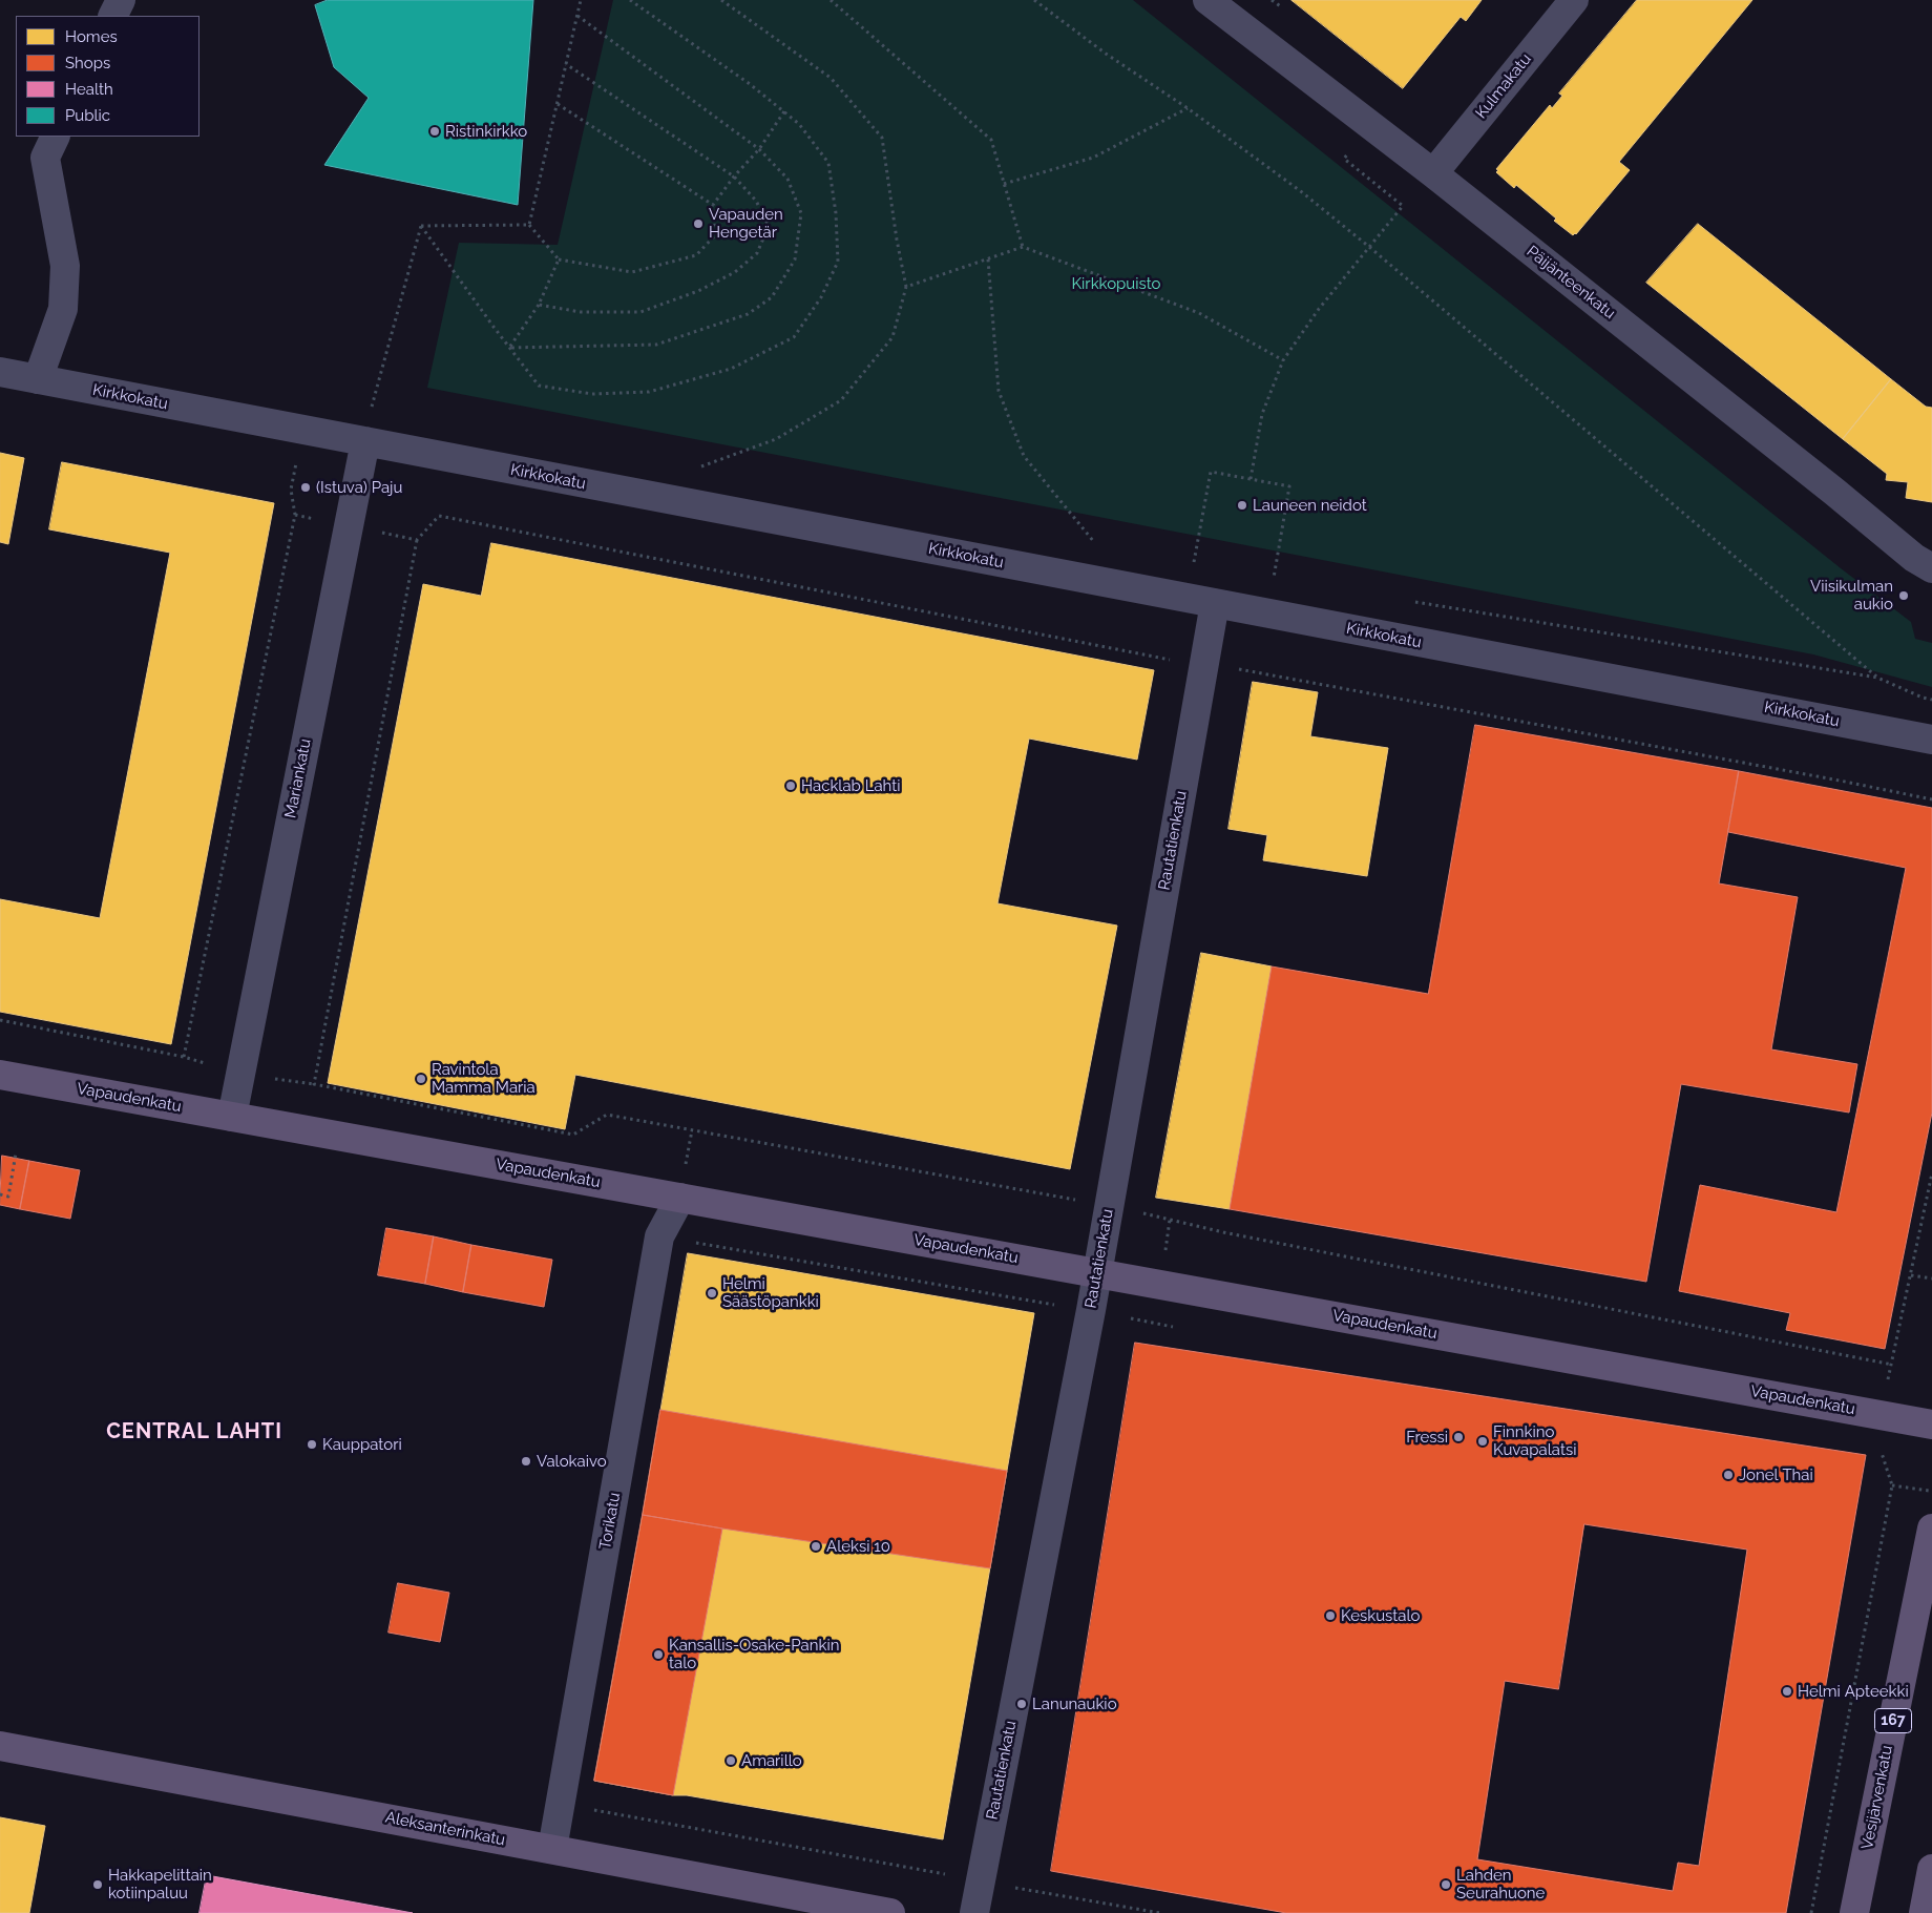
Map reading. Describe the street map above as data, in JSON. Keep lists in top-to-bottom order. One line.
{"streets":{"main road":["Vapaudenkatu","167","Vesijärvenkatu","Aleksanterinkatu"],"street":["Kulmakatu","Päijänteenkatu","Kirkkokatu","Mariankatu","Rautatienkatu","Torikatu"]},"crossings":[["Kulmakatu","Päijänteenkatu"],["Kirkkokatu","Mariankatu"],["Kirkkokatu","Rautatienkatu"],["Mariankatu","Vapaudenkatu"],["Rautatienkatu","Vapaudenkatu"],["Vapaudenkatu","Torikatu"],["Torikatu","Aleksanterinkatu"]],"districts":["CENTRAL LAHTI"],"parks":["Kirkkopuisto"],"places":["Ristinkirkko","Vapauden Hengetär","(Istuva) Paju","Launeen neidot","Viisikulman aukio","Hacklab Lahti","Ravintola Mamma Maria","Helmi Säästöpankki","Fressi","Finnkino Kuvapalatsi","Kauppatori","Valokaivo","Jonel Thai","Aleksi 10","Keskustalo","Kansallis-Osake-Pankin talo","Helmi Apteekki","Lanunaukio","Amarillo","Hakkapelittain kotiinpaluu","Lahden Seurahuone"],"legend":["Homes","Shops","Health","Public"]}
